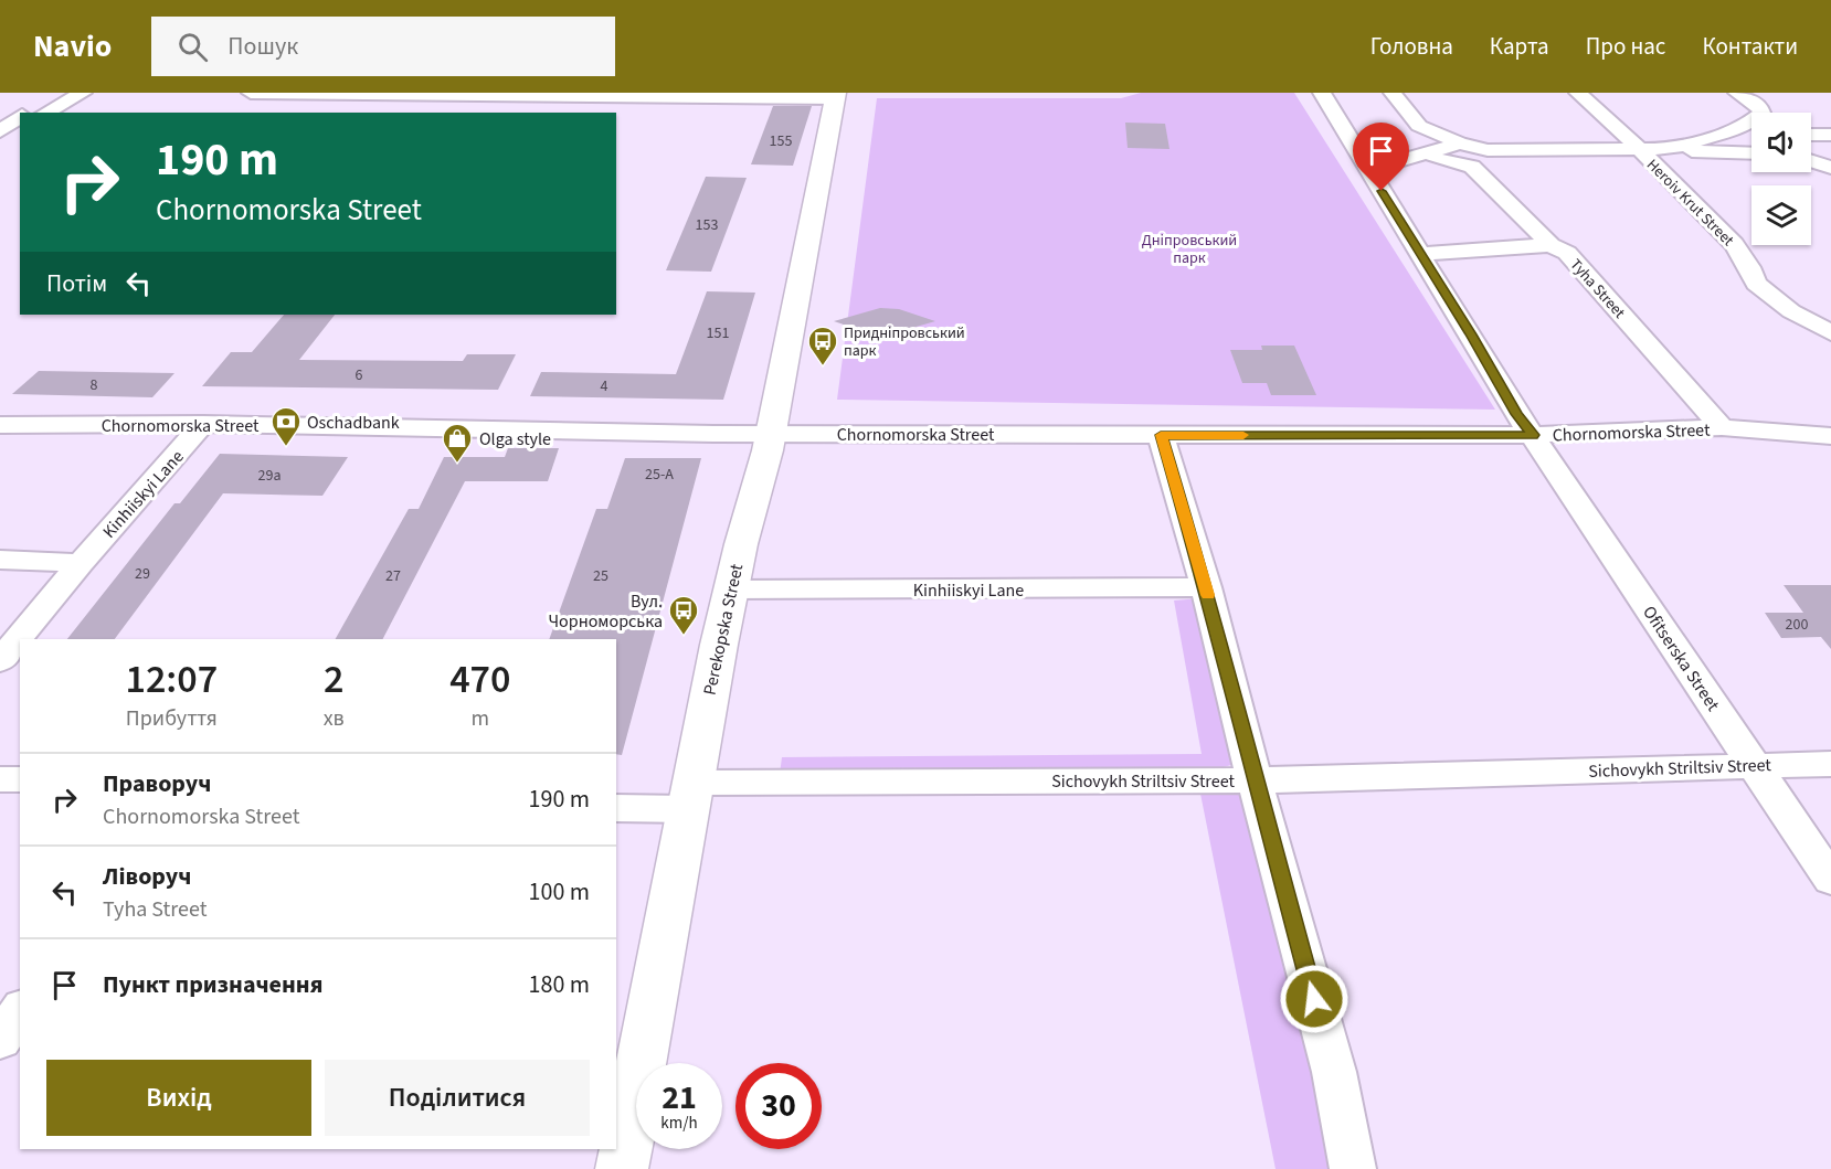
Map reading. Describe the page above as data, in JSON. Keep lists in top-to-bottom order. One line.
{"streets":{"main road":["Perekopska Street"],"street":["Heroiv Krut Street","Tyha Street","Chornomorska Street","Kinhiiskyi Lane","Ofitserska Street","Sichovykh Striltsiv Street"]},"crossings":[["Tyha Street","Chornomorska Street"],["Chornomorska Street","Kinhiiskyi Lane"],["Chornomorska Street","Perekopska Street"],["Chornomorska Street","Ofitserska Street"],["Kinhiiskyi Lane","Perekopska Street"],["Perekopska Street","Sichovykh Striltsiv Street"],["Ofitserska Street","Sichovykh Striltsiv Street"]],"parks":["Дніпровський парк"],"places":{"bus stop":["Придніпровський парк","Вул. Чорноморська"],"bank":["Oschadbank"],"shop":["Olga style"]},"house_numbers":["155","153","151","6","8","4","25-А","29а","29","27","25","200"],"page":{"header":"Navio","search":"Пошук","nav":["Головна","Карта","Про нас","Контакти"],"turn":["190 m","Chornomorska Street"],"then":"Потім","eta":["12:07","Прибуття","2","хв","470","m"],"list":[{"name":"Праворуч","note":"Chornomorska Street","value":"190 m"},{"name":"Ліворуч","note":"Tyha Street","value":"100 m"},{"name":"Пункт призначення","value":"180 m"}],"buttons":["Вихід","Поділитися"],"speed":"21 km/h","limit":"30"}}
